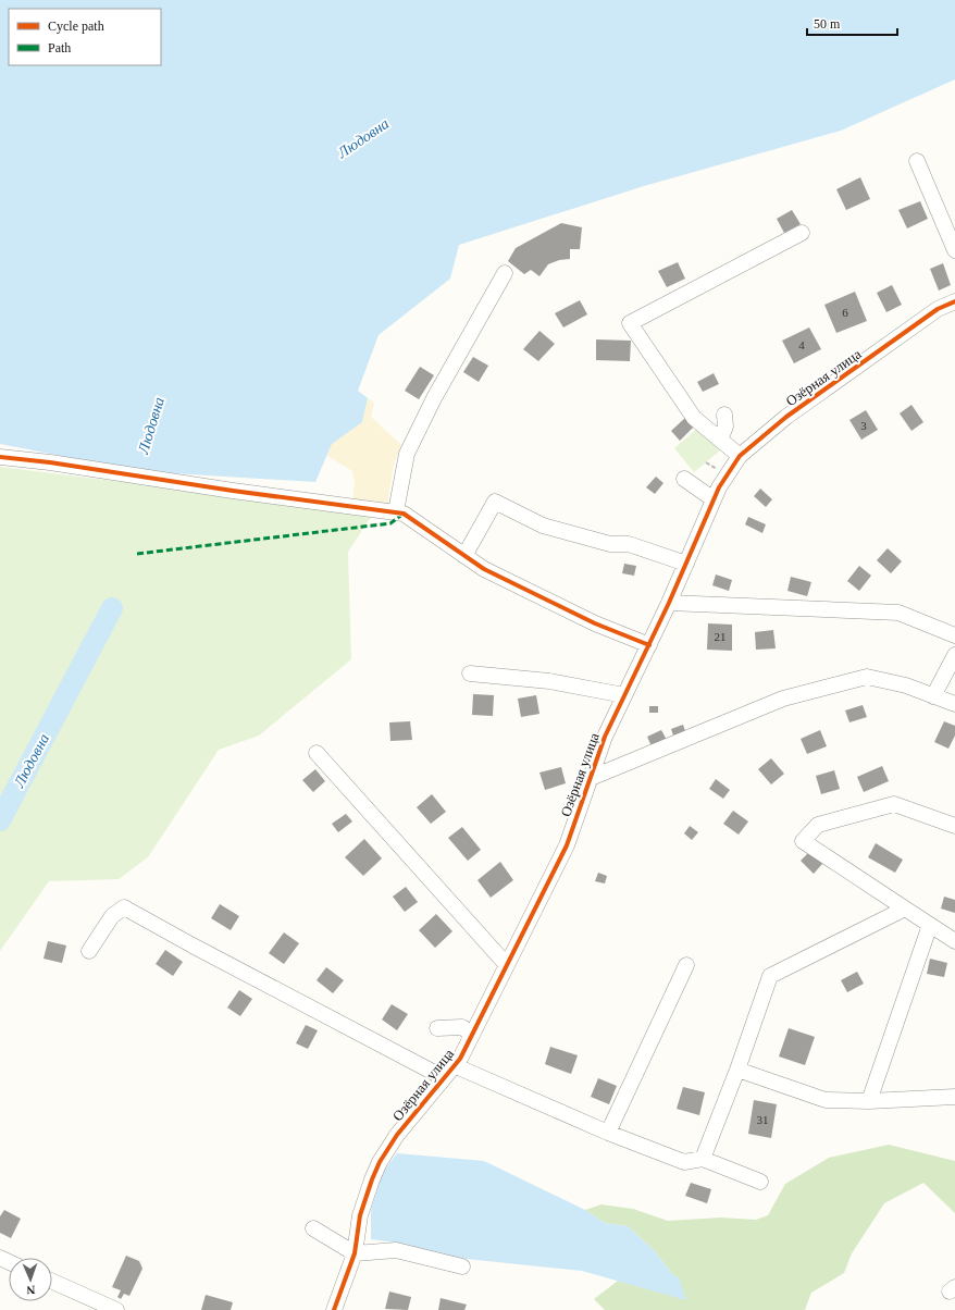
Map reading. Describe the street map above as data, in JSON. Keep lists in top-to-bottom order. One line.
{"streets":{"street":["Озёрная улица"]},"water":["Людовна"],"house_numbers":["6","4","3","21","31"],"legend":["Cycle path","Path"],"scale_bar":"50 m","north":"bottom"}
